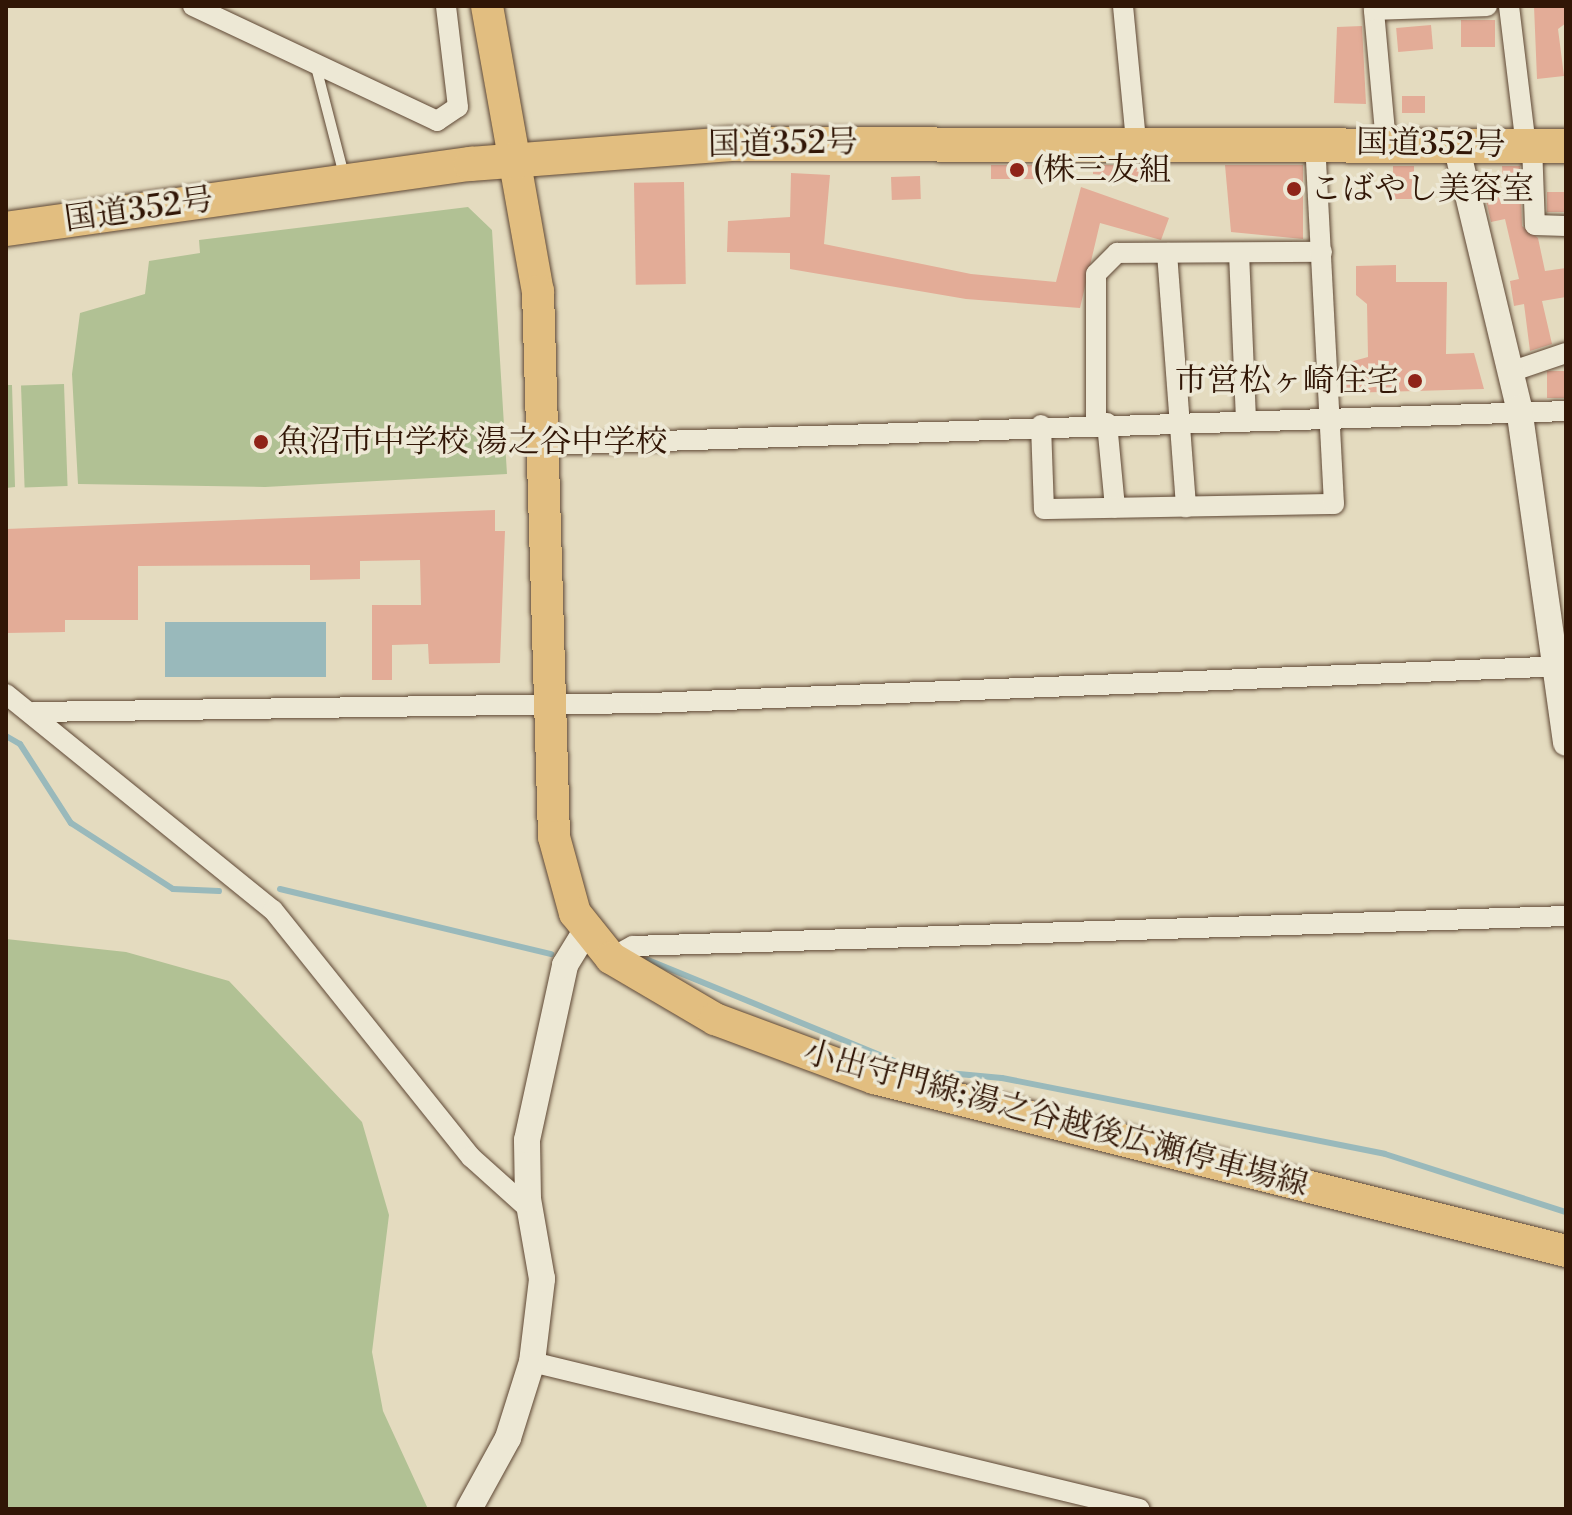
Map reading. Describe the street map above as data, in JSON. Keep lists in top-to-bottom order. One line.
{"streets":{"highway":["国道352号"],"main road":["小出守門線;湯之谷越後広瀬停車場線"]},"crossings":[["国道352号","小出守門線;湯之谷越後広瀬停車場線"]],"places":["(株三友組","こばやし美容室","市営松ヶ崎住宅","魚沼市中学校 湯之谷中学校"]}
